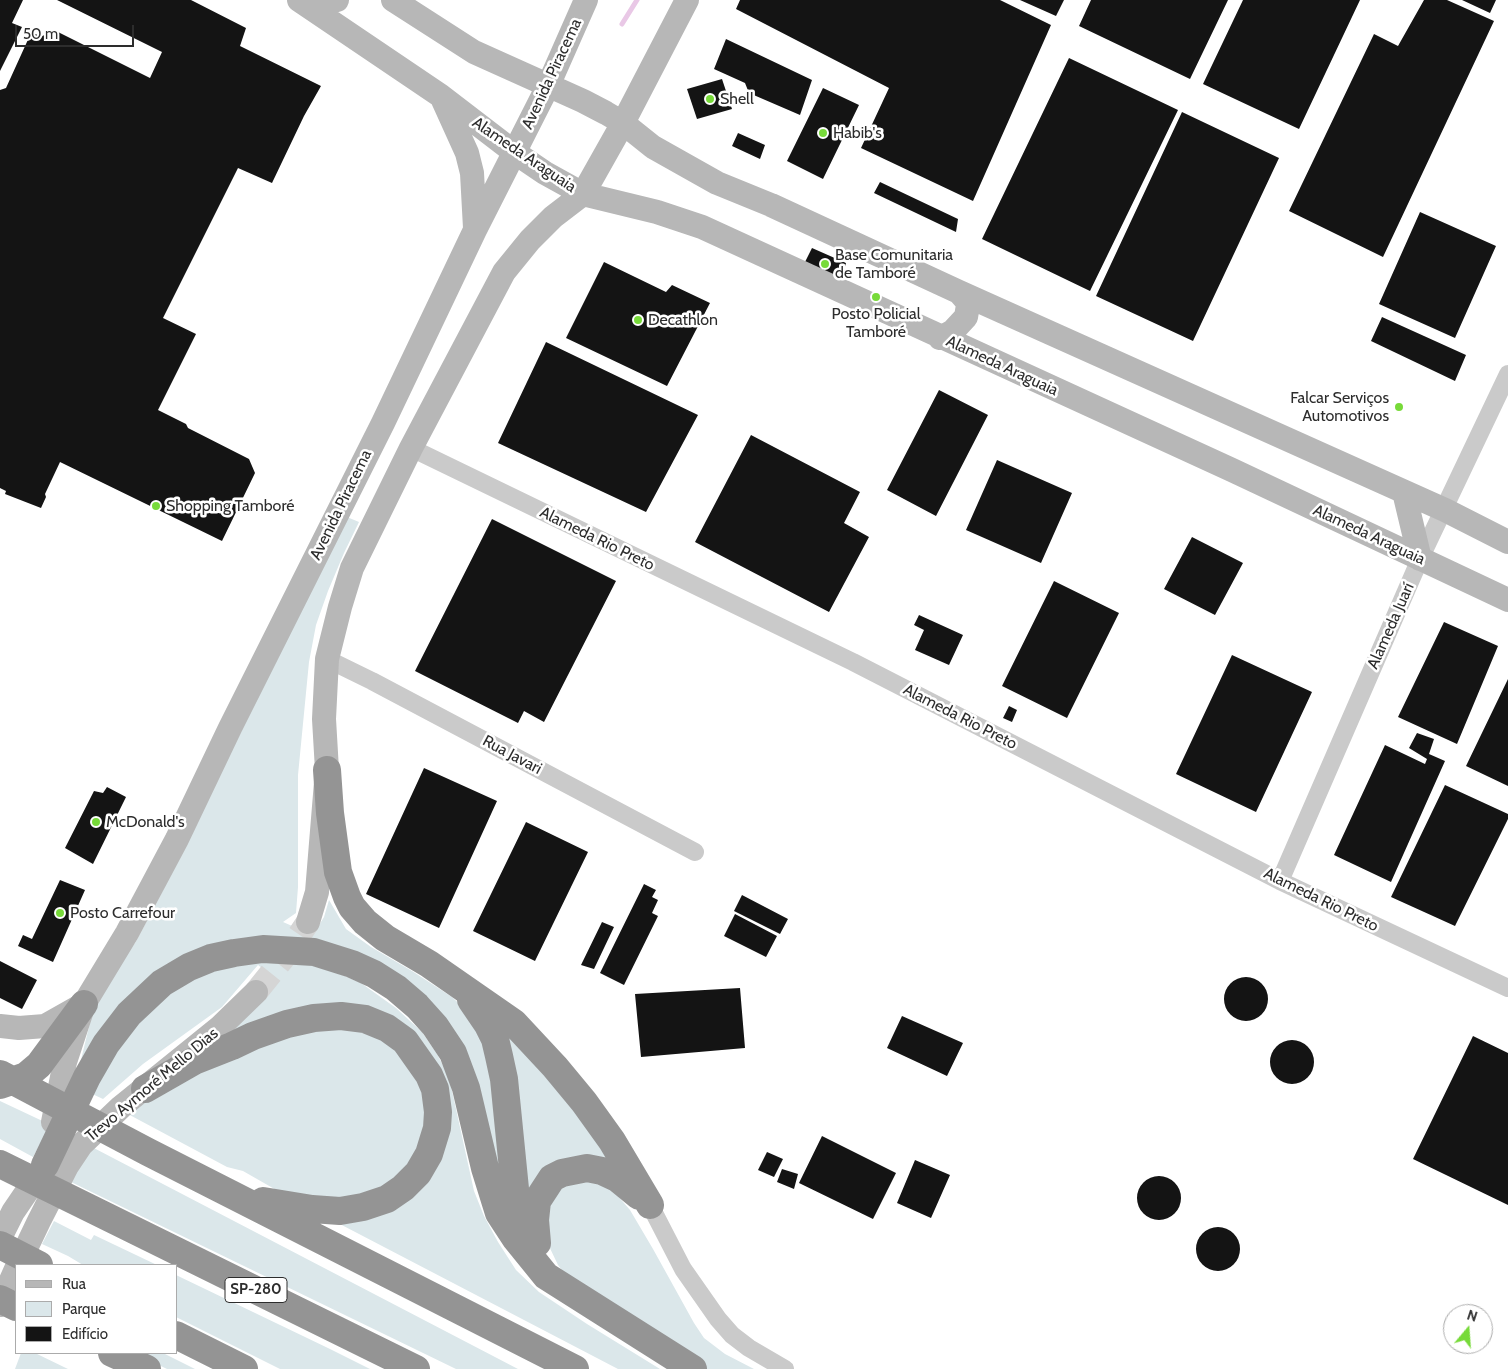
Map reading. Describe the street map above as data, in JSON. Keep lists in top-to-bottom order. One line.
{"streets":{"highway":["SP-280"],"main road":["Avenida Piracema","Alameda Araguaia","Trevo Aymoré Mello Dias"],"street":["Alameda Rio Preto","Alameda Juarí","Rua Javari"]},"crossings":[["Avenida Piracema","Alameda Araguaia"],["Alameda Araguaia","Alameda Juarí"],["Alameda Rio Preto","Alameda Juarí"]],"places":["Shell","Habib's","Base Comunitaria de Tamboré","Posto Policial Tamboré","Decathlon","Falcar Serviços Automotivos","Shopping Tamboré","McDonald's","Posto Carrefour"],"legend":["Rua","Parque","Edifício"],"scale_bar":"50 m","north":"top"}
